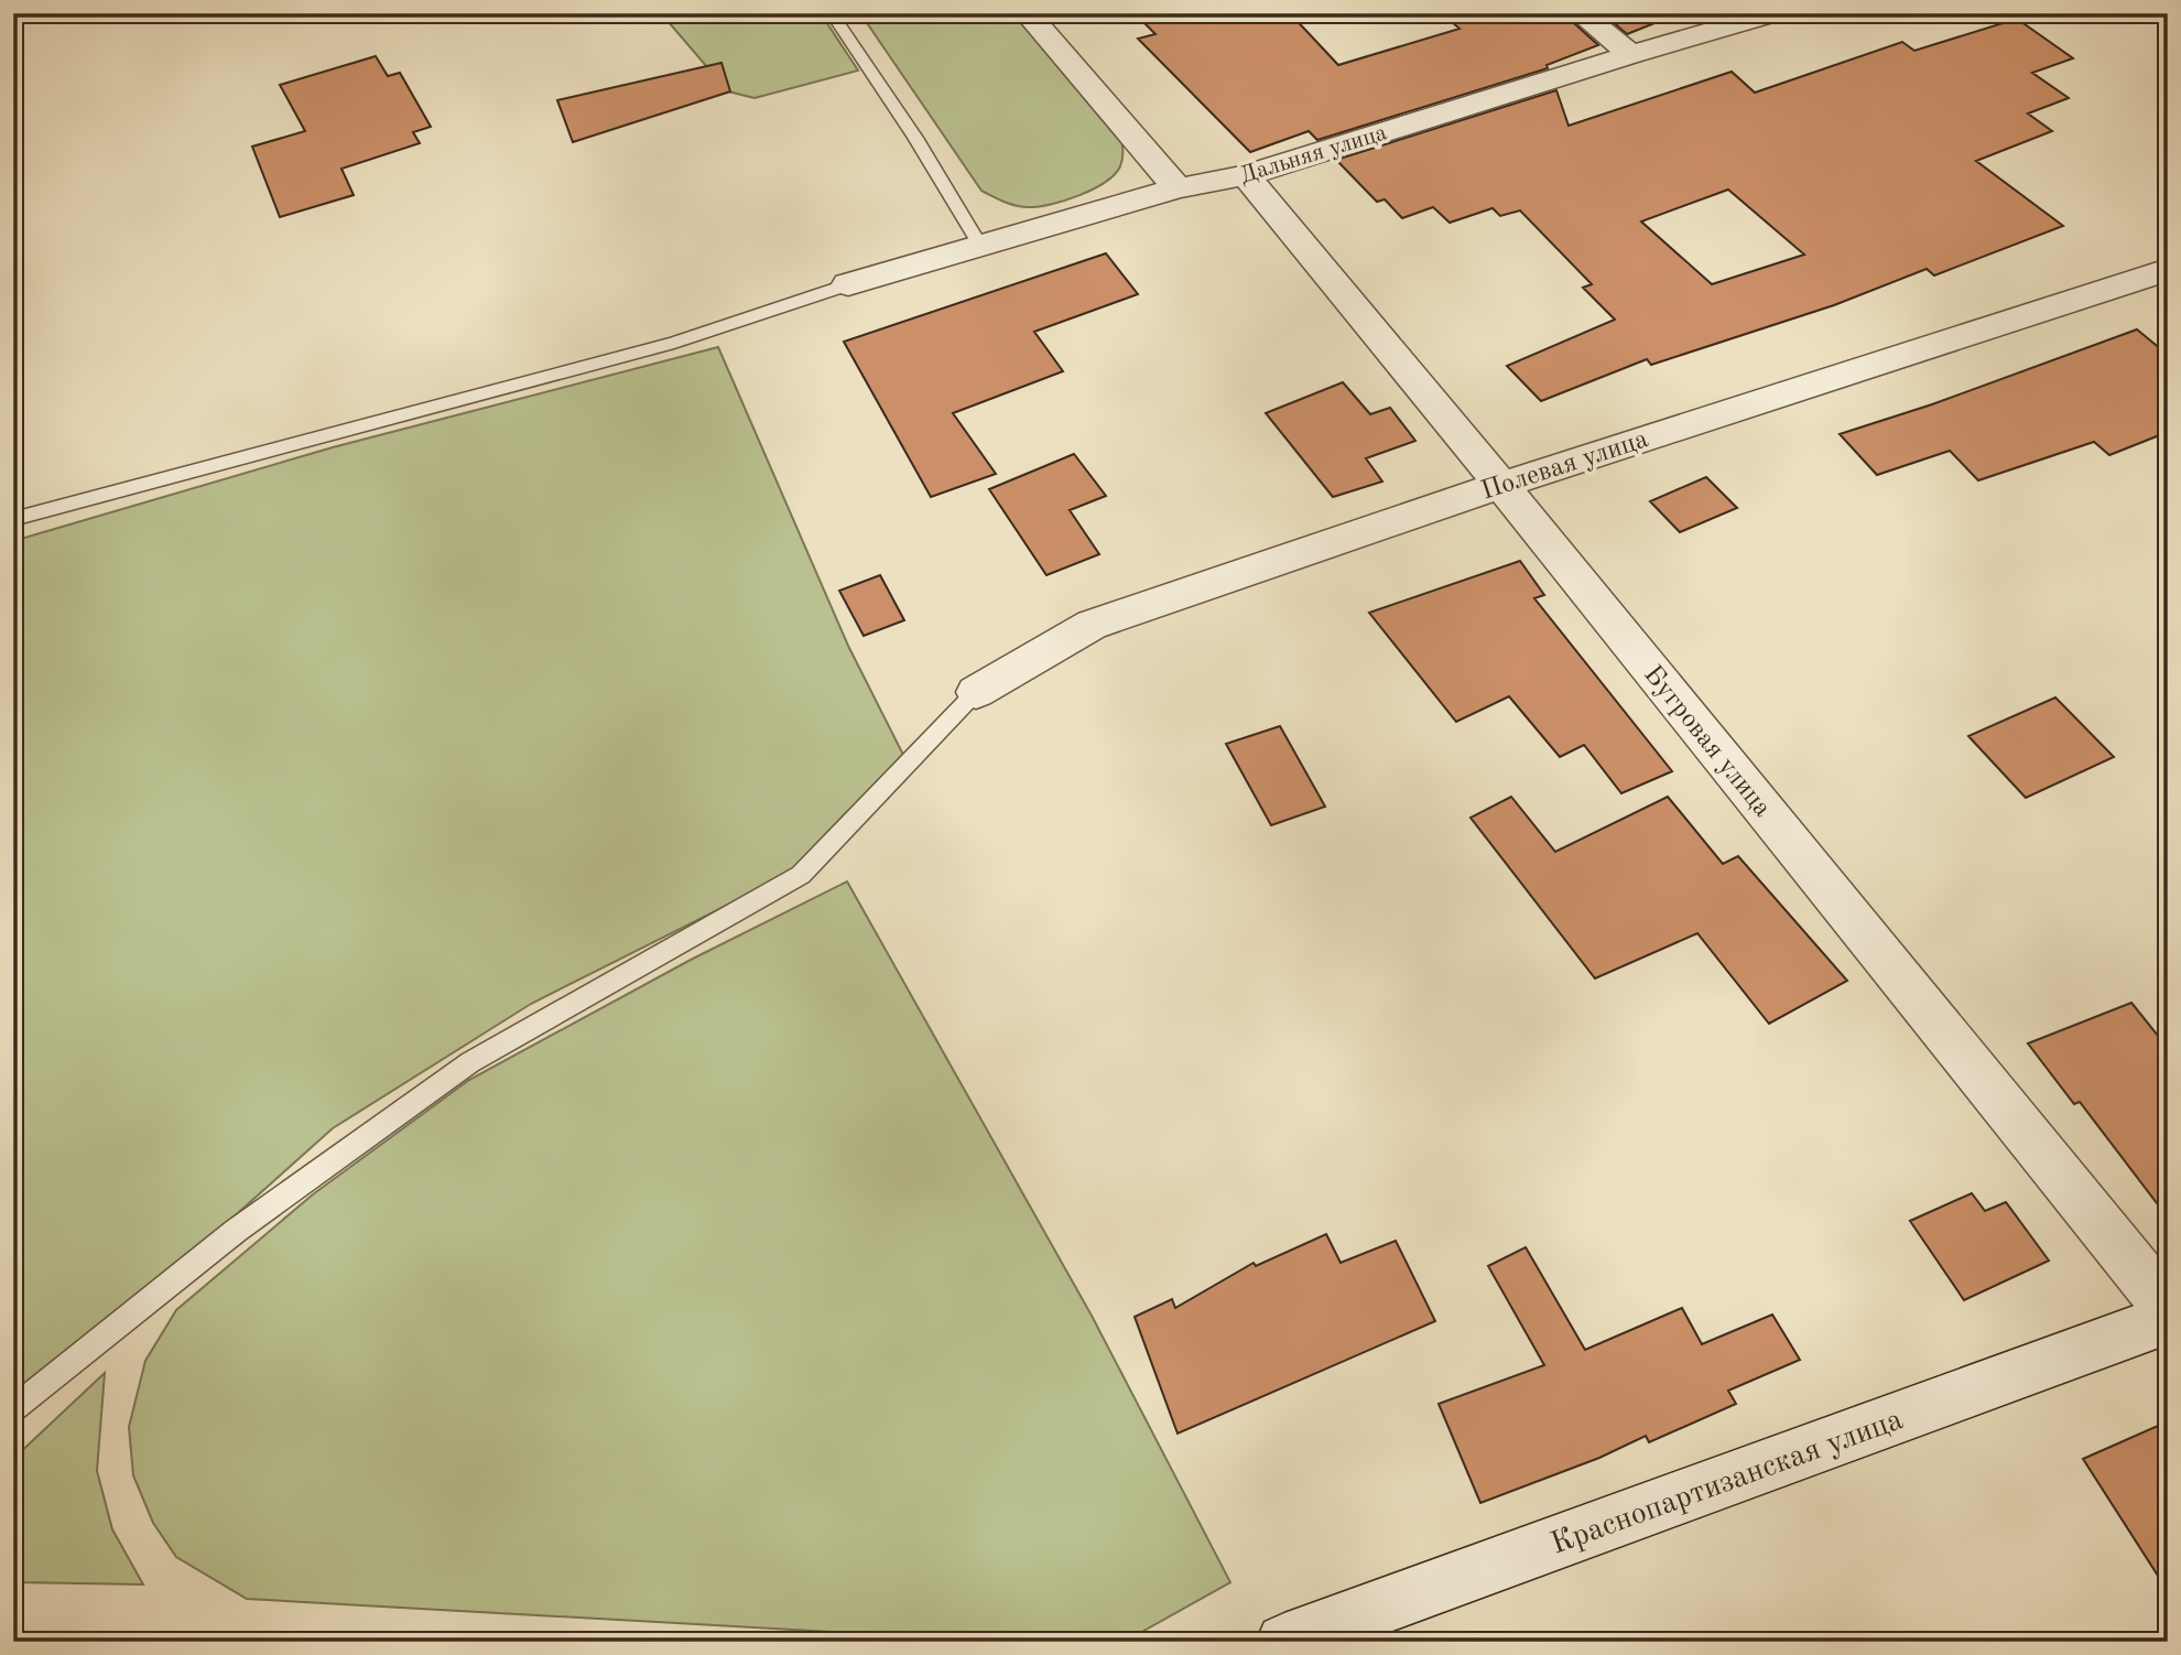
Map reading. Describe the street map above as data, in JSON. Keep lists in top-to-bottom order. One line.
{"streets":{"street":["Дальняя улица","Полевая улица","Бугровая улица","Краснопартизанская улица"]},"crossings":[["Дальняя улица","Бугровая улица"],["Полевая улица","Бугровая улица"]]}
